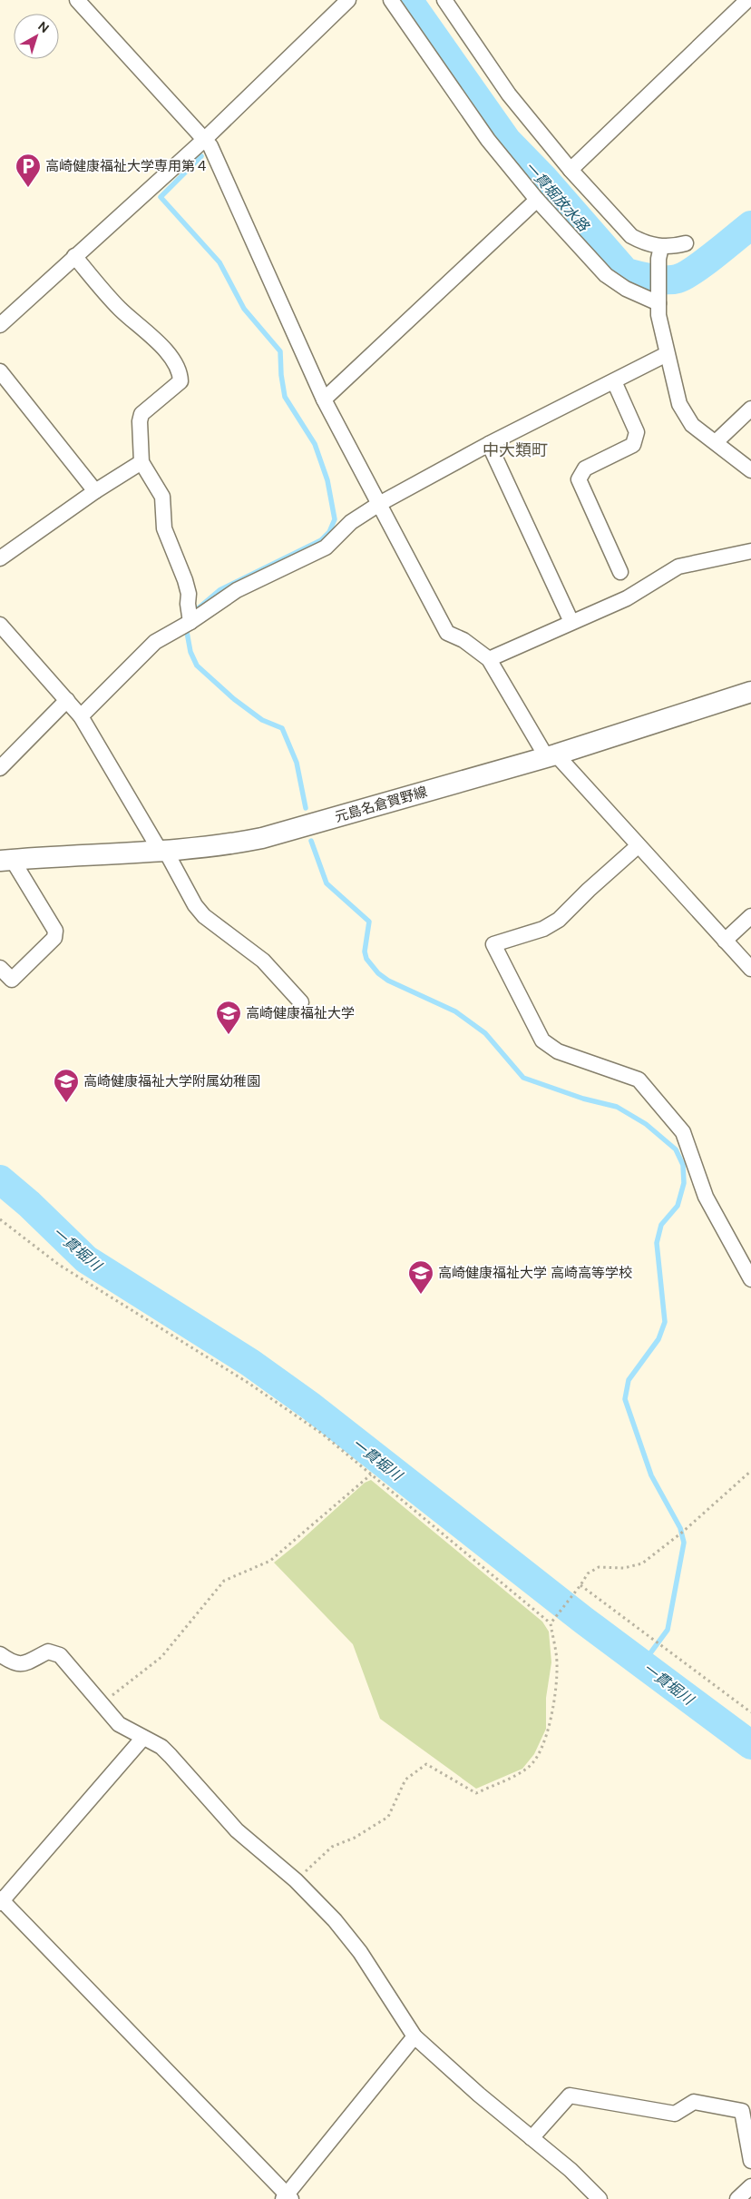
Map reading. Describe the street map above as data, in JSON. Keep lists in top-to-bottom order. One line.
{"streets":{"main road":["元島名倉賀野線"]},"districts":["中大類町"],"water":["一貫堀放水路","一貫堀川"],"places":{"parking":["高崎健康福祉大学専用第４"],"school or university":["高崎健康福祉大学","高崎健康福祉大学附属幼稚園","高崎健康福祉大学 高崎高等学校"]},"north":"top right"}
